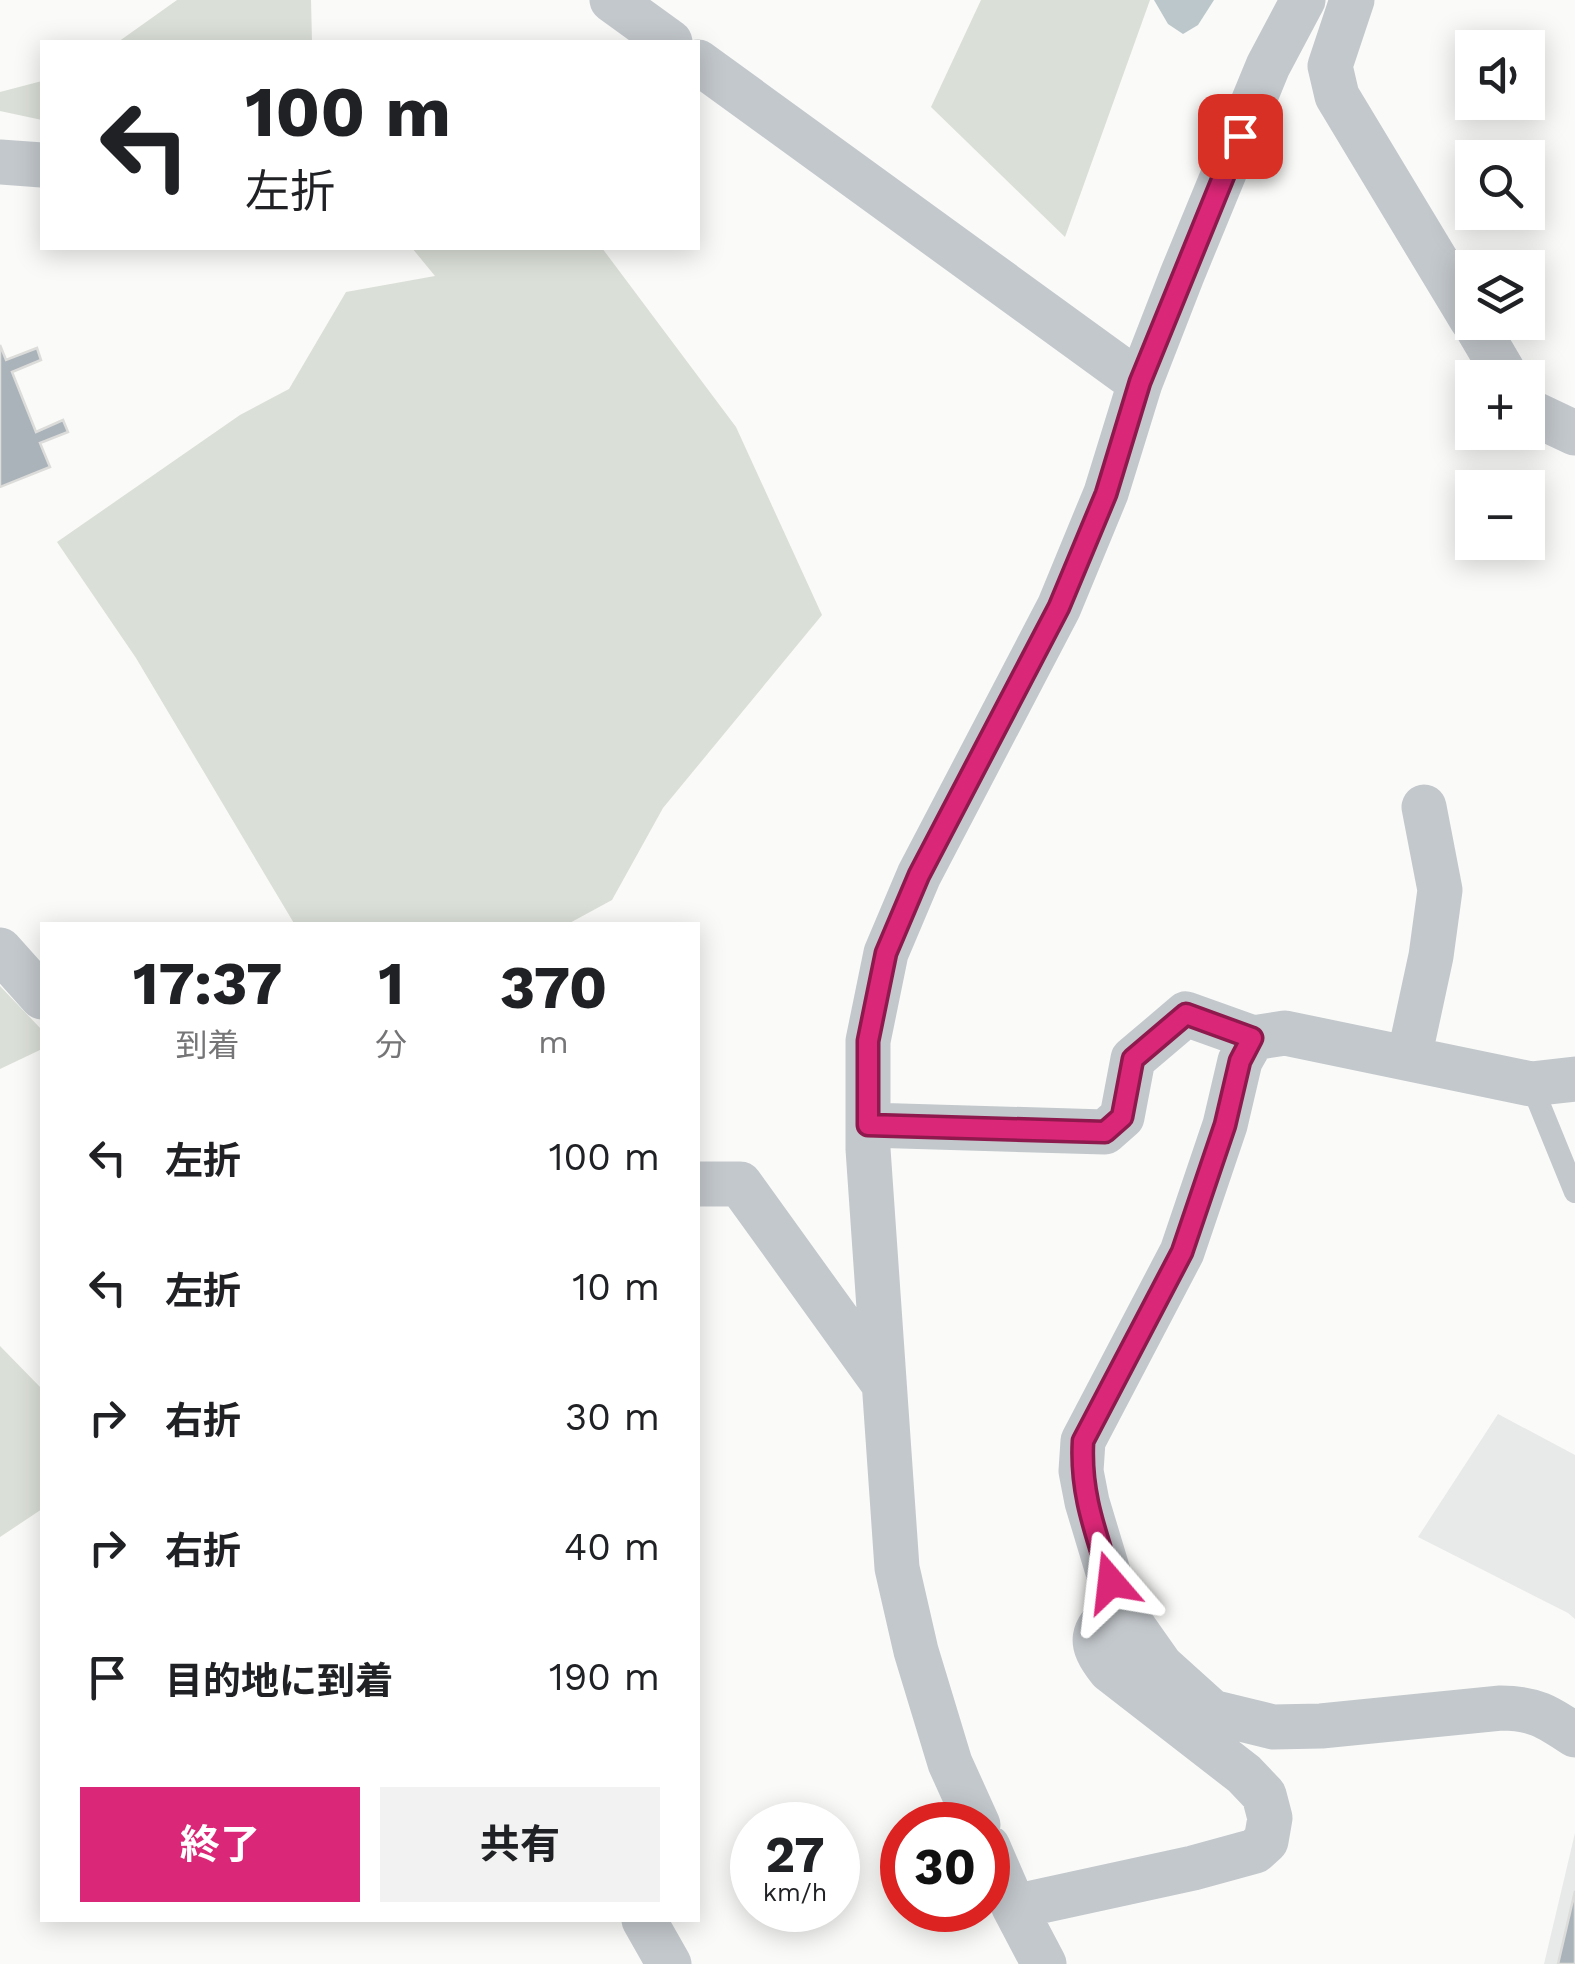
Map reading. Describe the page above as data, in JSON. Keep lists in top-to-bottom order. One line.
{"page":{"map_buttons":["+","−"],"turn":["100 m","左折"],"eta":["17:37","到着","1","分","370","m"],"list":[{"name":"左折","value":"100 m"},{"name":"左折","value":"10 m"},{"name":"右折","value":"30 m"},{"name":"右折","value":"40 m"},{"name":"目的地に到着","value":"190 m"}],"buttons":["終了","共有"],"speed":"27 km/h","limit":"30"}}
